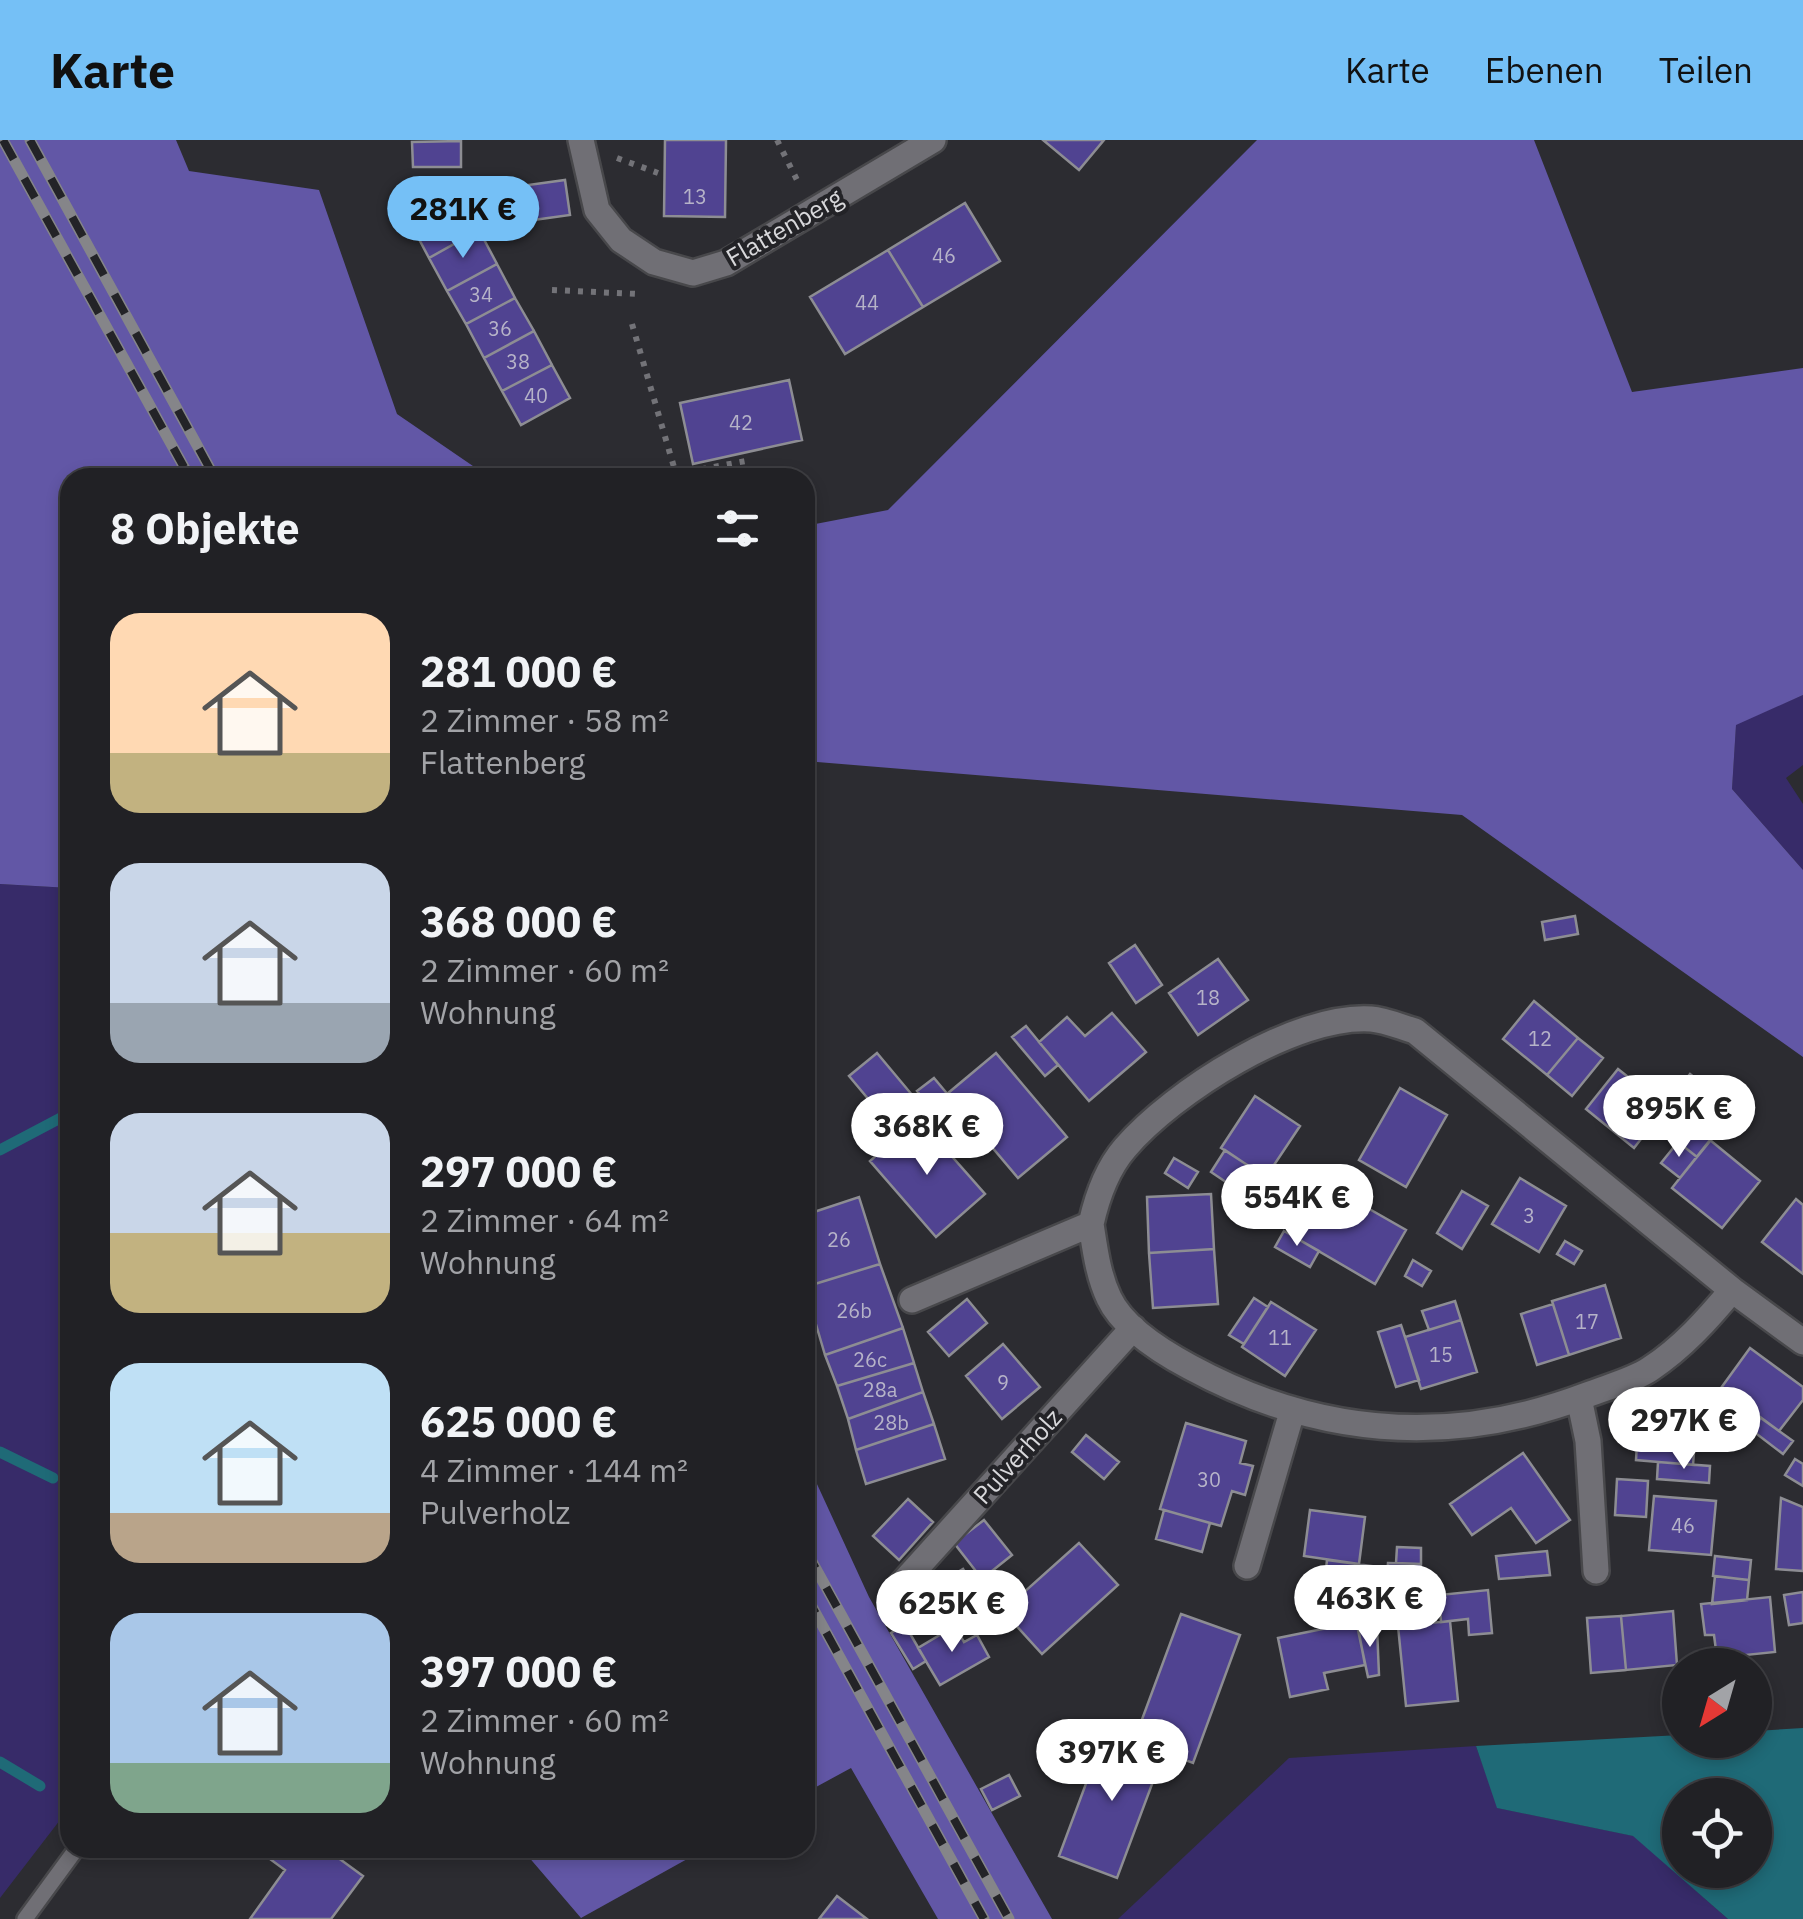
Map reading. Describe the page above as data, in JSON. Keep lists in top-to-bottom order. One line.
{"streets":{"street":["Flattenberg","Pulverholz"]},"house_numbers":["13","46","34","44","36","38","40","42","18","12","3","26","26b","17","11","15","26c","9","28a","28b","30","46"],"north":"bottom left","page":{"header":"Karte","nav":["Karte","Ebenen","Teilen"],"price":["281K €","895K €","368K €","554K €","297K €","463K €","625K €","397K €"],"heading":"8 Objekte","list":[{"name":"281 000 €","note":"2 Zimmer · 58 m² · Flattenberg"},{"name":"368 000 €","note":"2 Zimmer · 60 m² · Wohnung"},{"name":"297 000 €","note":"2 Zimmer · 64 m² · Wohnung"},{"name":"625 000 €","note":"4 Zimmer · 144 m² · Pulverholz"},{"name":"397 000 €","note":"2 Zimmer · 60 m² · Wohnung"}]}}
